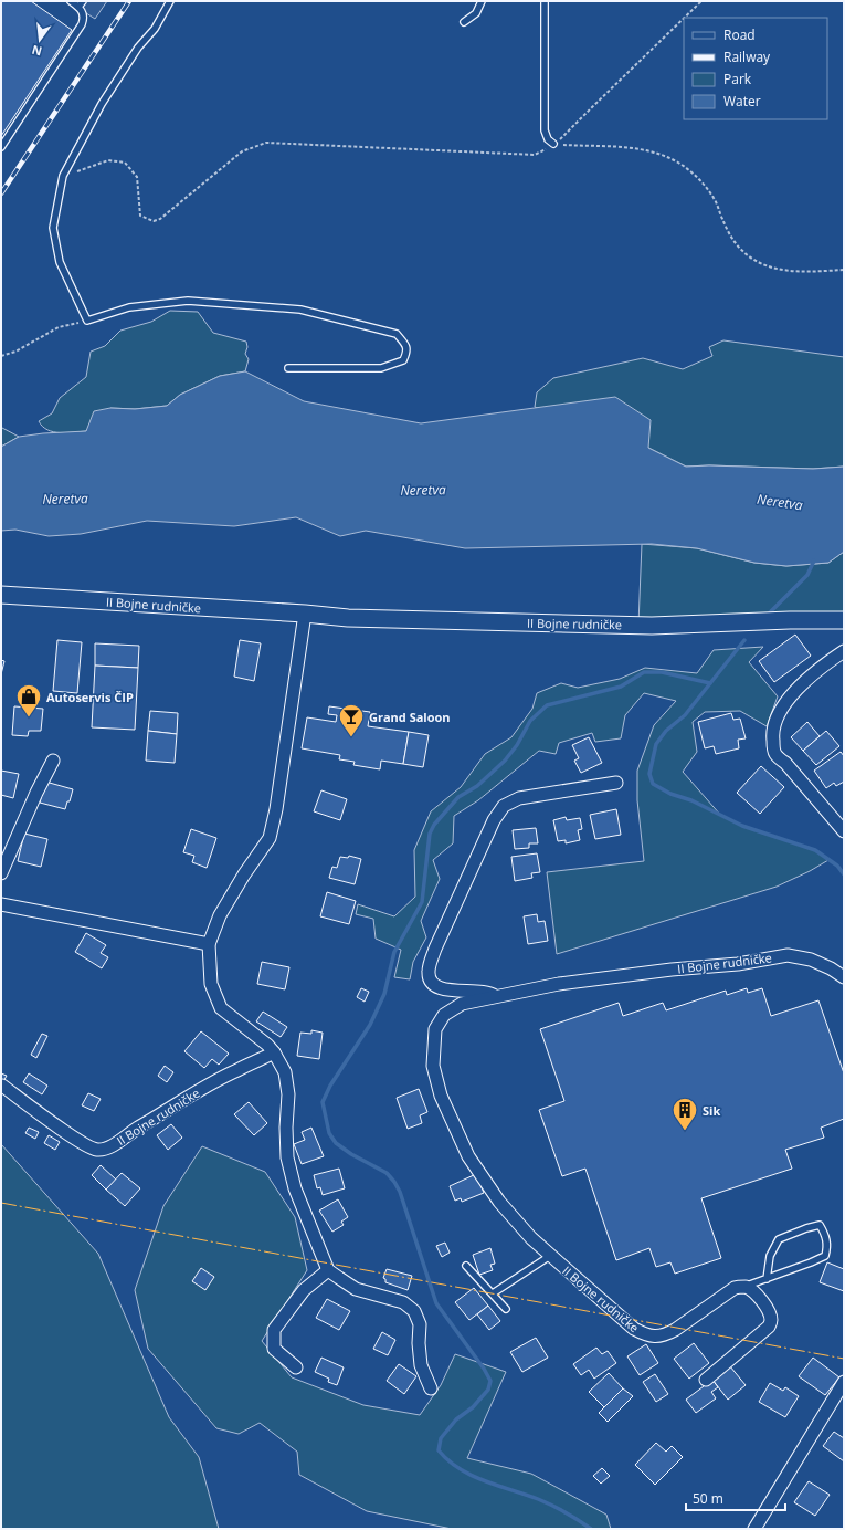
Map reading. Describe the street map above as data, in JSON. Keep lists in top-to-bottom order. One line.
{"streets":{"street":["II Bojne rudničke"]},"water":["Neretva"],"places":{"shop":["Autoservis ČIP"],"bar":["Grand Saloon"],"building":["Sik"]},"legend":["Road","Railway","Park","Water"],"scale_bar":"50 m","north":"bottom"}
